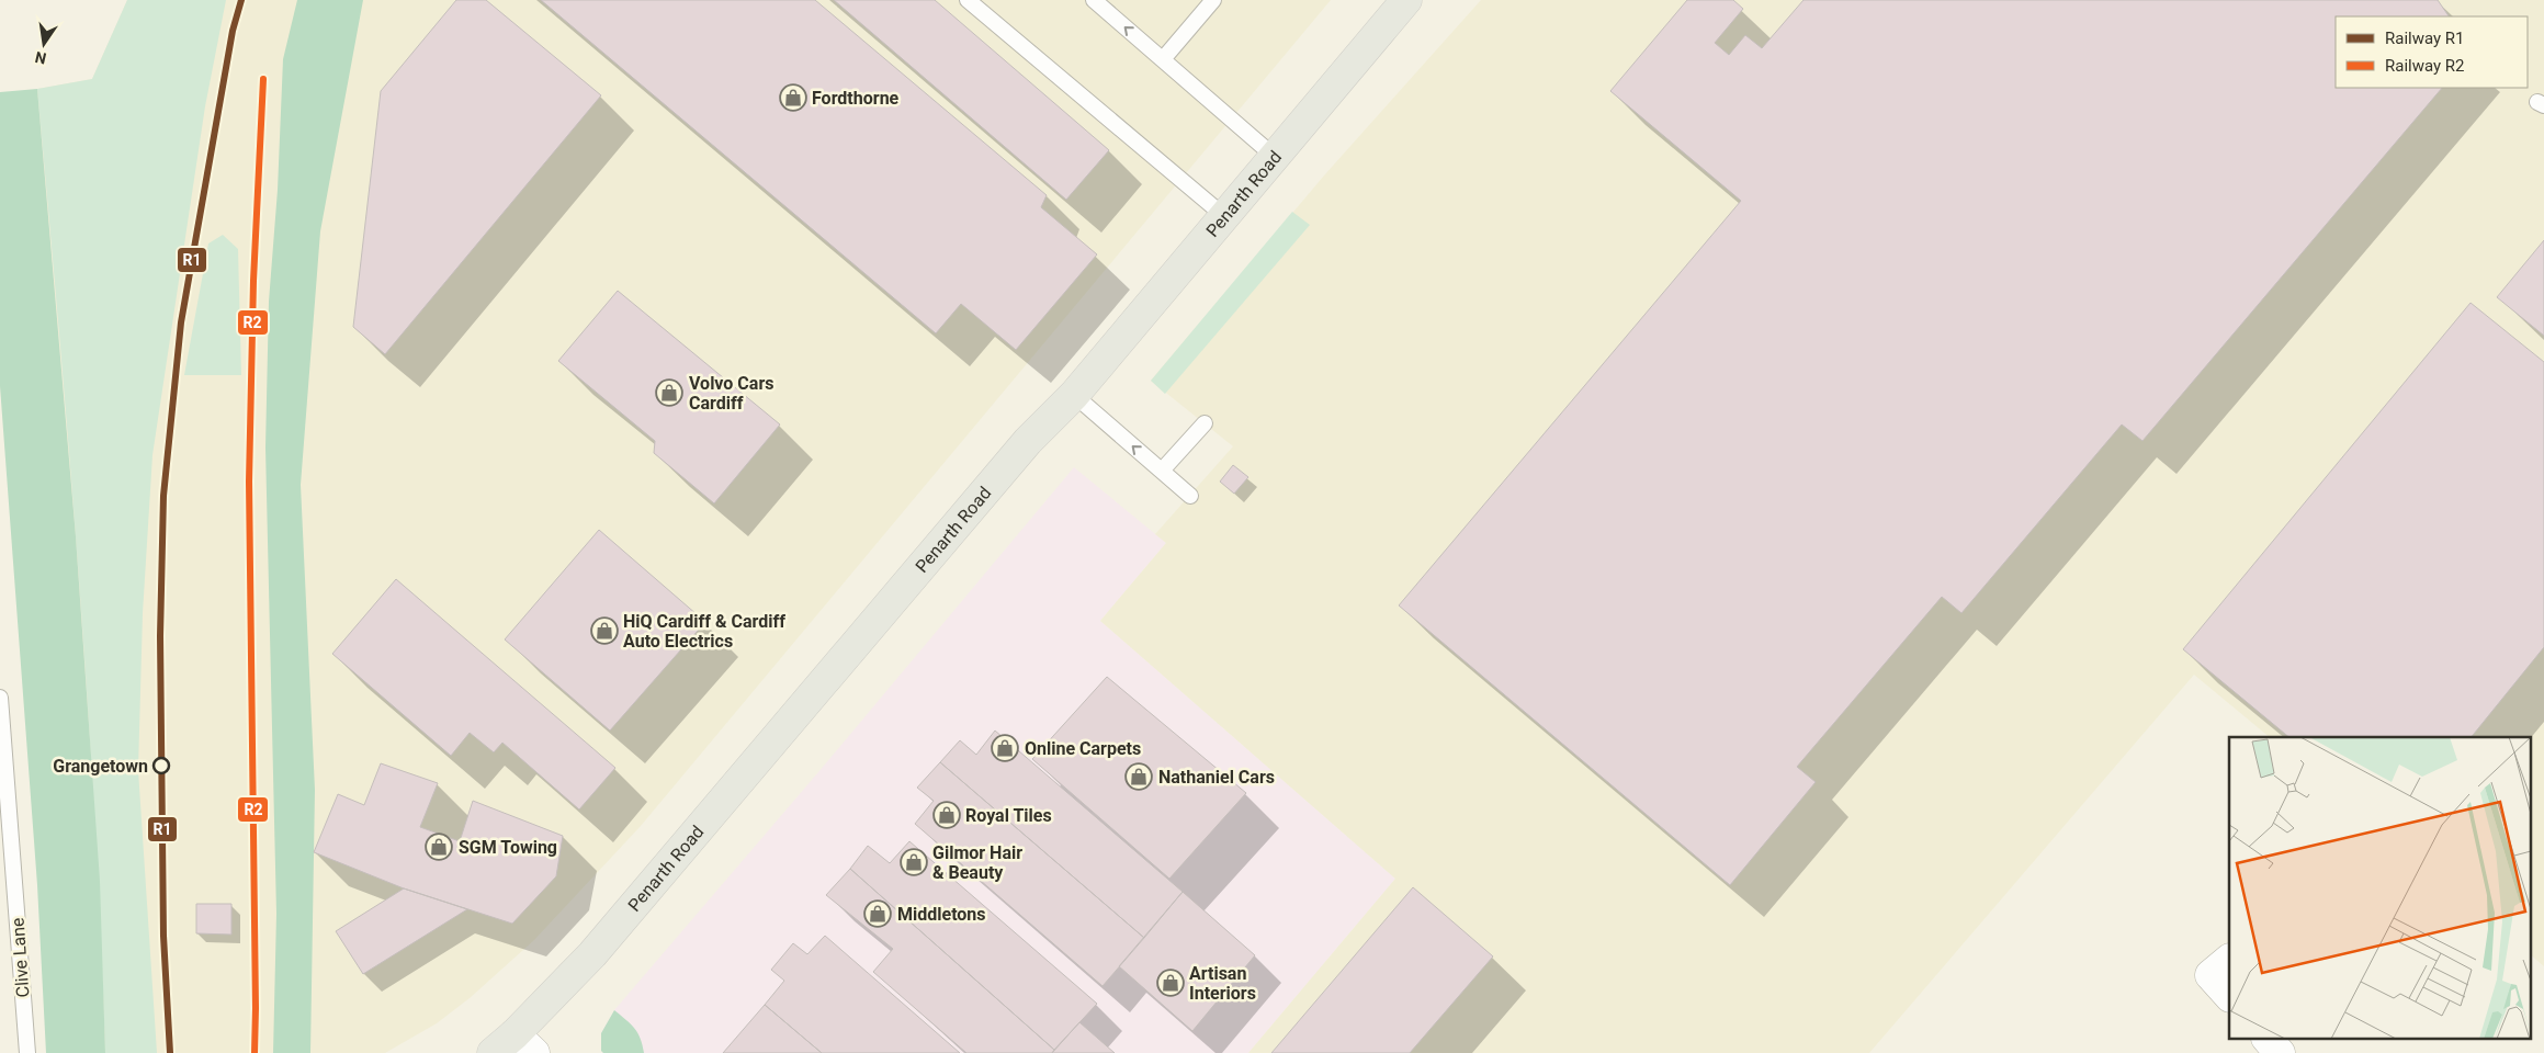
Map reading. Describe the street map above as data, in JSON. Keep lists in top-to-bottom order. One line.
{"streets":{"main road":["Penarth Road"],"lane":["Clive Lane"]},"places":{"shop":["Fordthorne","Volvo Cars Cardiff","HiQ Cardiff & Cardiff Auto Electrics","Online Carpets","Nathaniel Cars","Royal Tiles","SGM Towing","Gilmor Hair & Beauty","Middletons","Artisan Interiors"],"other":["Grangetown"]},"lines":["rail line R1","rail line R2"],"legend":["Railway R1","Railway R2"],"north":"bottom"}
